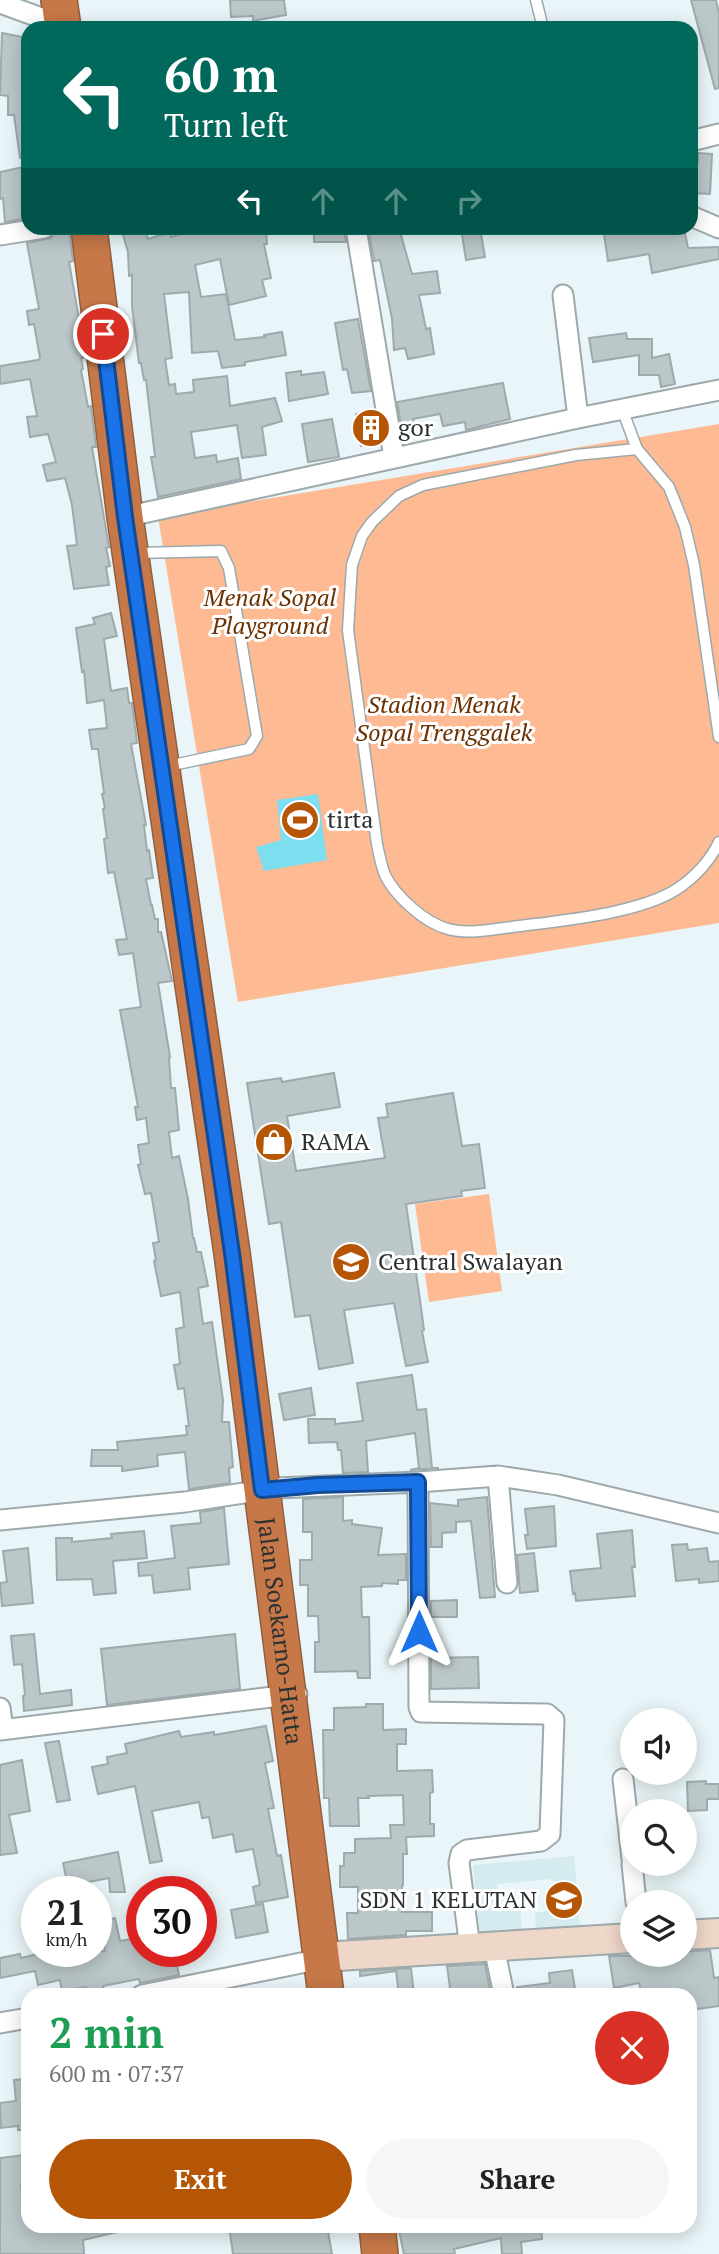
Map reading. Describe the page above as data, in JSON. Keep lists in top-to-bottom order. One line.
{"streets":{"highway":["Jalan Soekarno-Hatta"]},"parks":["Menak Sopal Playground","Stadion Menak Sopal Trenggalek"],"places":{"building":["gor"],"sports":["tirta"],"shop":["RAMA"],"school or university":["Central Swalayan","SDN 1 KELUTAN"]},"page":{"turn":["60 m","Turn left"],"speed":"21 km/h","limit":"30","heading":["2 min","600 m · 07:37"],"buttons":["Exit","Share"]}}
